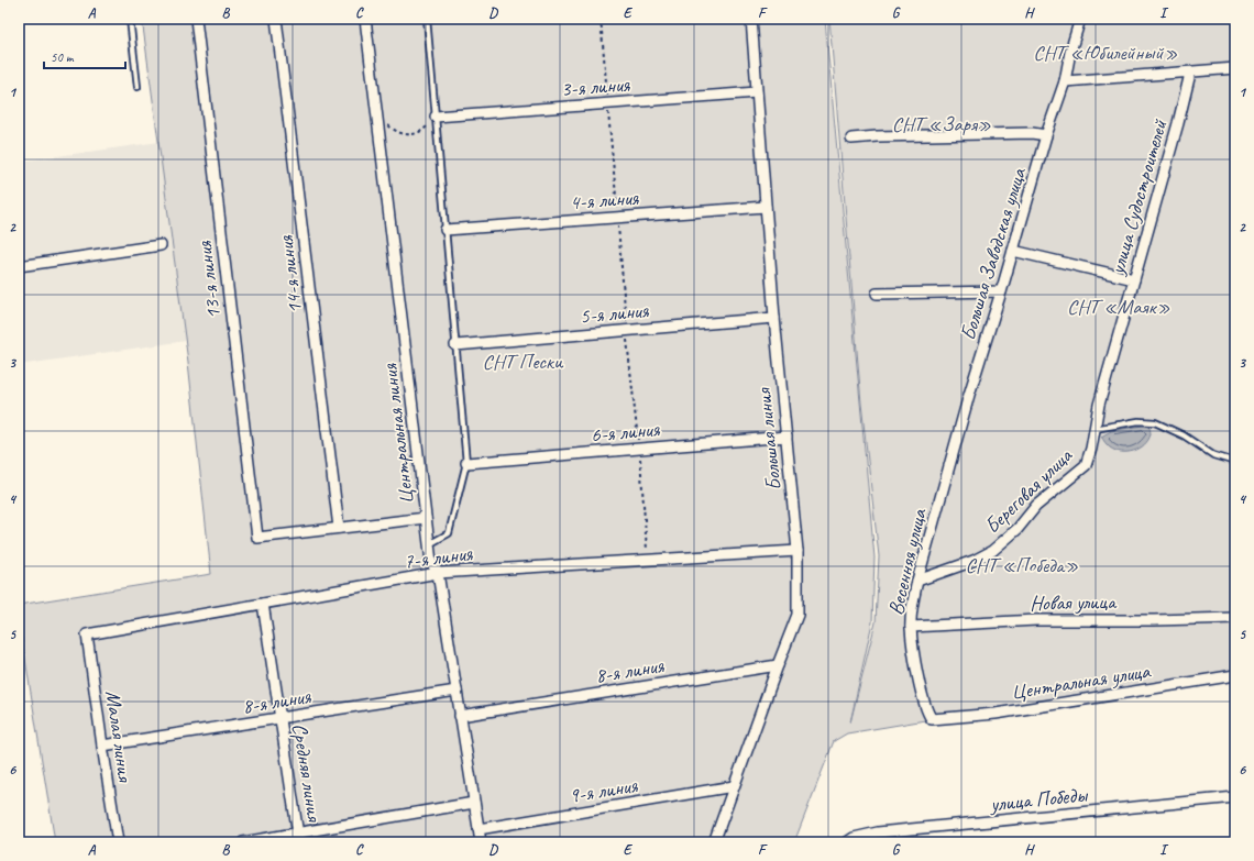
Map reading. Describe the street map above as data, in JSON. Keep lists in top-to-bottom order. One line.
{"streets":{"street":["3-я линия","улица Судостроителей","4-я линия","Большая Заводская улица","14-я линия","13-я линия","5-я линия","6-я линия","Центральная линия","Большая линия","Береговая улица","7-я линия","Весенняя улица","Новая улица","8-я линия","Центральная улица","Малая линия","Средняя линия","9-я линия","улица Победы"]},"crossings":[["3-я линия","Большая линия"],["улица Судостроителей","Береговая улица"],["4-я линия","Большая линия"],["Большая Заводская улица","Весенняя улица"],["14-я линия","13-я линия"],["5-я линия","Большая линия"],["6-я линия","Большая линия"],["Центральная линия","7-я линия"],["Центральная линия","8-я линия"],["Центральная линия","9-я линия"],["Большая линия","7-я линия"],["Большая линия","8-я линия"],["Большая линия","9-я линия"],["Береговая улица","Весенняя улица"],["7-я линия","Малая линия"],["7-я линия","Средняя линия"],["Весенняя улица","Новая улица"],["Весенняя улица","Центральная улица"],["8-я линия","Малая линия"],["8-я линия","Средняя линия"]],"parks":["СНТ «Юбилейный»","СНТ «Заря»","СНТ «Маяк»","СНТ Пески","СНТ «Победа»"],"scale_bar":"50 m","grid":{"columns":["A","B","C","D","E","F","G","H","I"],"rows":["1","2","3","4","5","6"]}}
